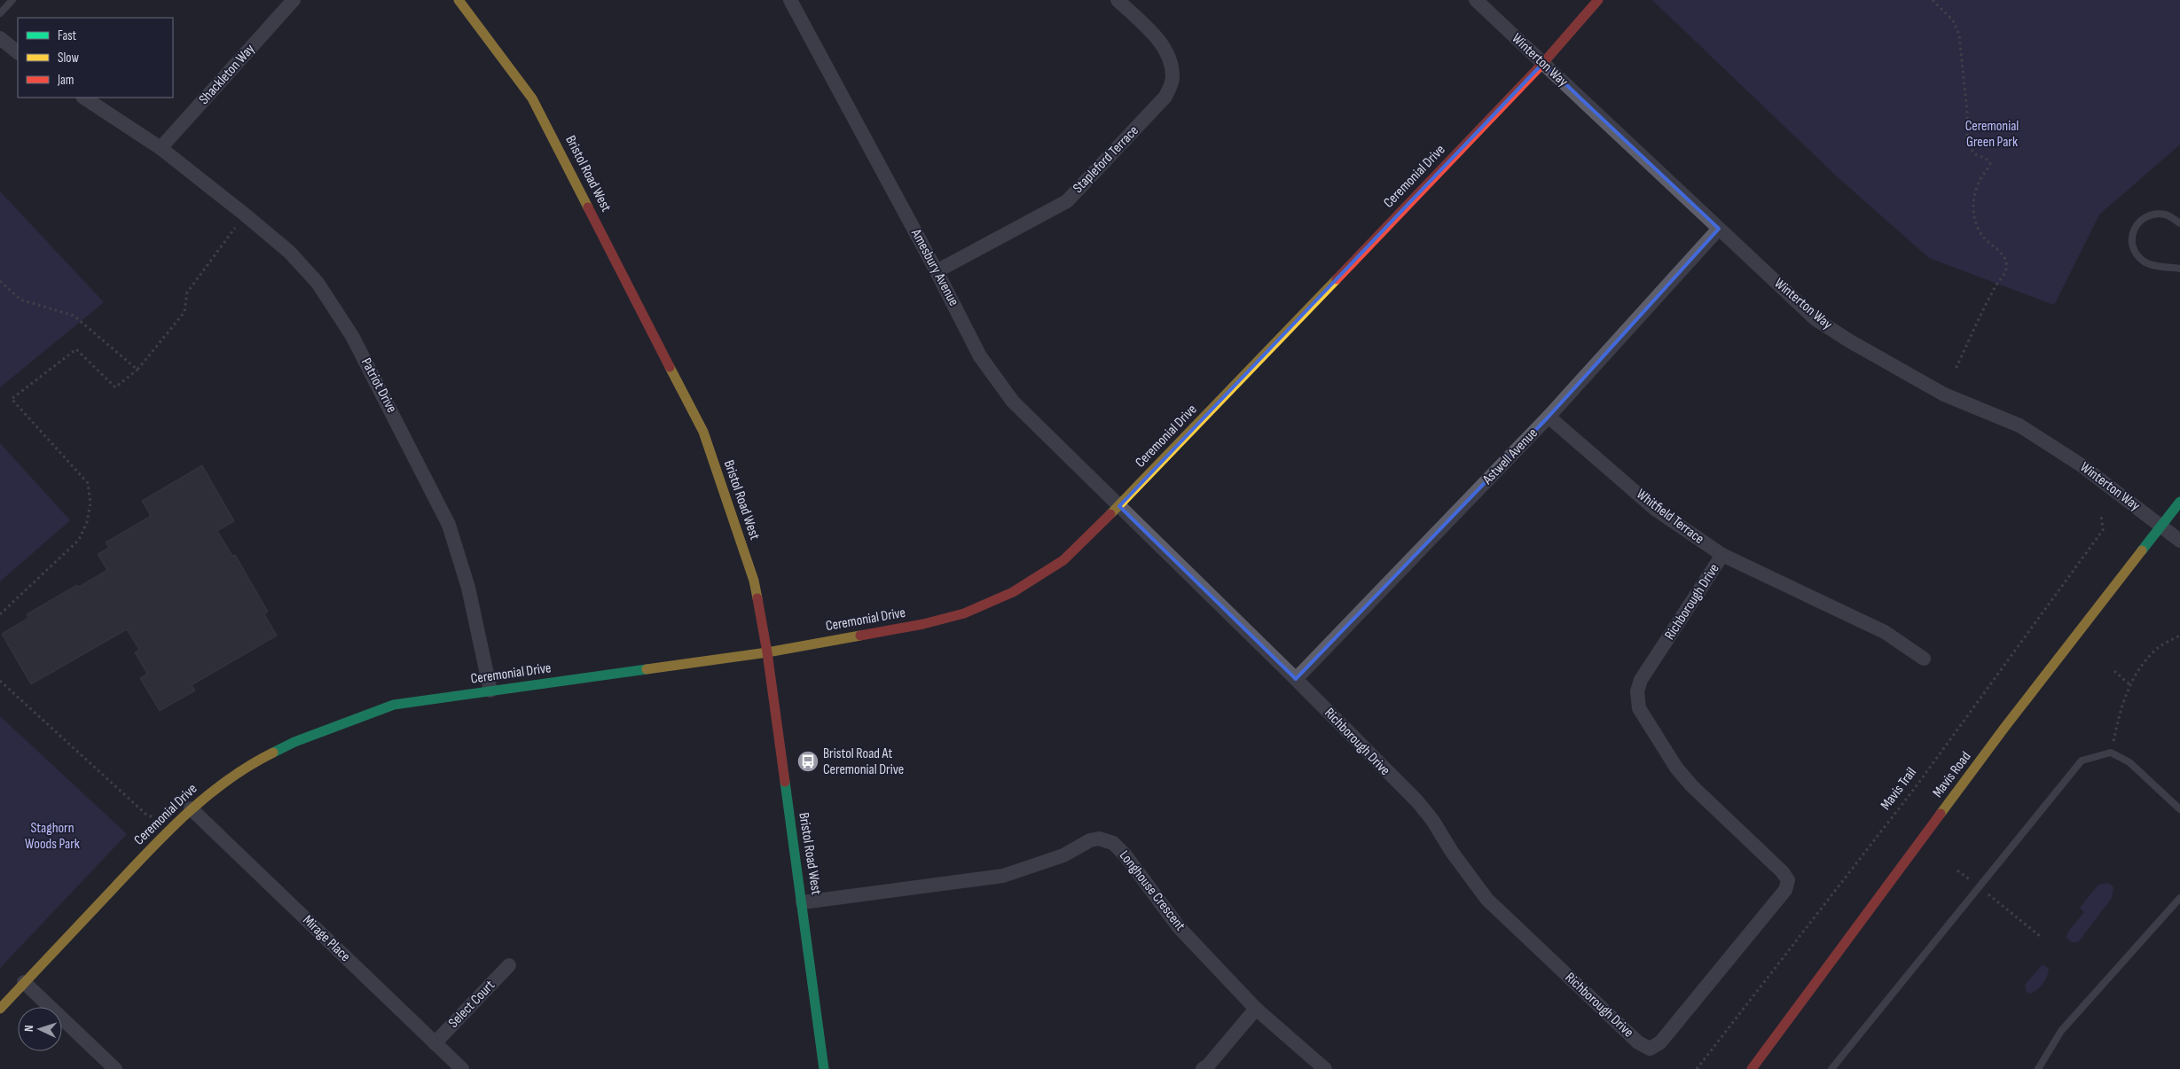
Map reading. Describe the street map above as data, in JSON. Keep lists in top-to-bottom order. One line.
{"streets":{"street":["Winterton Way","Shackleton Way","Stapleford Terrace","Bristol Road West","Ceremonial Drive","Amesbury Avenue","Patriot Drive","Astwell Avenue","Whitfield Terrace","Richborough Drive","Mavis Road","Longhouse Crescent","Mirage Place","Select Court"],"path":["Mavis Trail"]},"crossings":[["Winterton Way","Ceremonial Drive"],["Winterton Way","Astwell Avenue"],["Winterton Way","Mavis Road"],["Shackleton Way","Patriot Drive"],["Stapleford Terrace","Amesbury Avenue"],["Bristol Road West","Ceremonial Drive"],["Bristol Road West","Longhouse Crescent"],["Ceremonial Drive","Amesbury Avenue"],["Ceremonial Drive","Patriot Drive"],["Ceremonial Drive","Richborough Drive"],["Ceremonial Drive","Mirage Place"],["Amesbury Avenue","Richborough Drive"],["Astwell Avenue","Whitfield Terrace"],["Astwell Avenue","Richborough Drive"],["Whitfield Terrace","Richborough Drive"],["Mirage Place","Select Court"]],"parks":["Ceremonial Green Park","Staghorn Woods Park"],"places":{"bus stop":["Bristol Road At Ceremonial Drive"]},"legend":["Fast","Slow","Jam"],"north":"left"}
